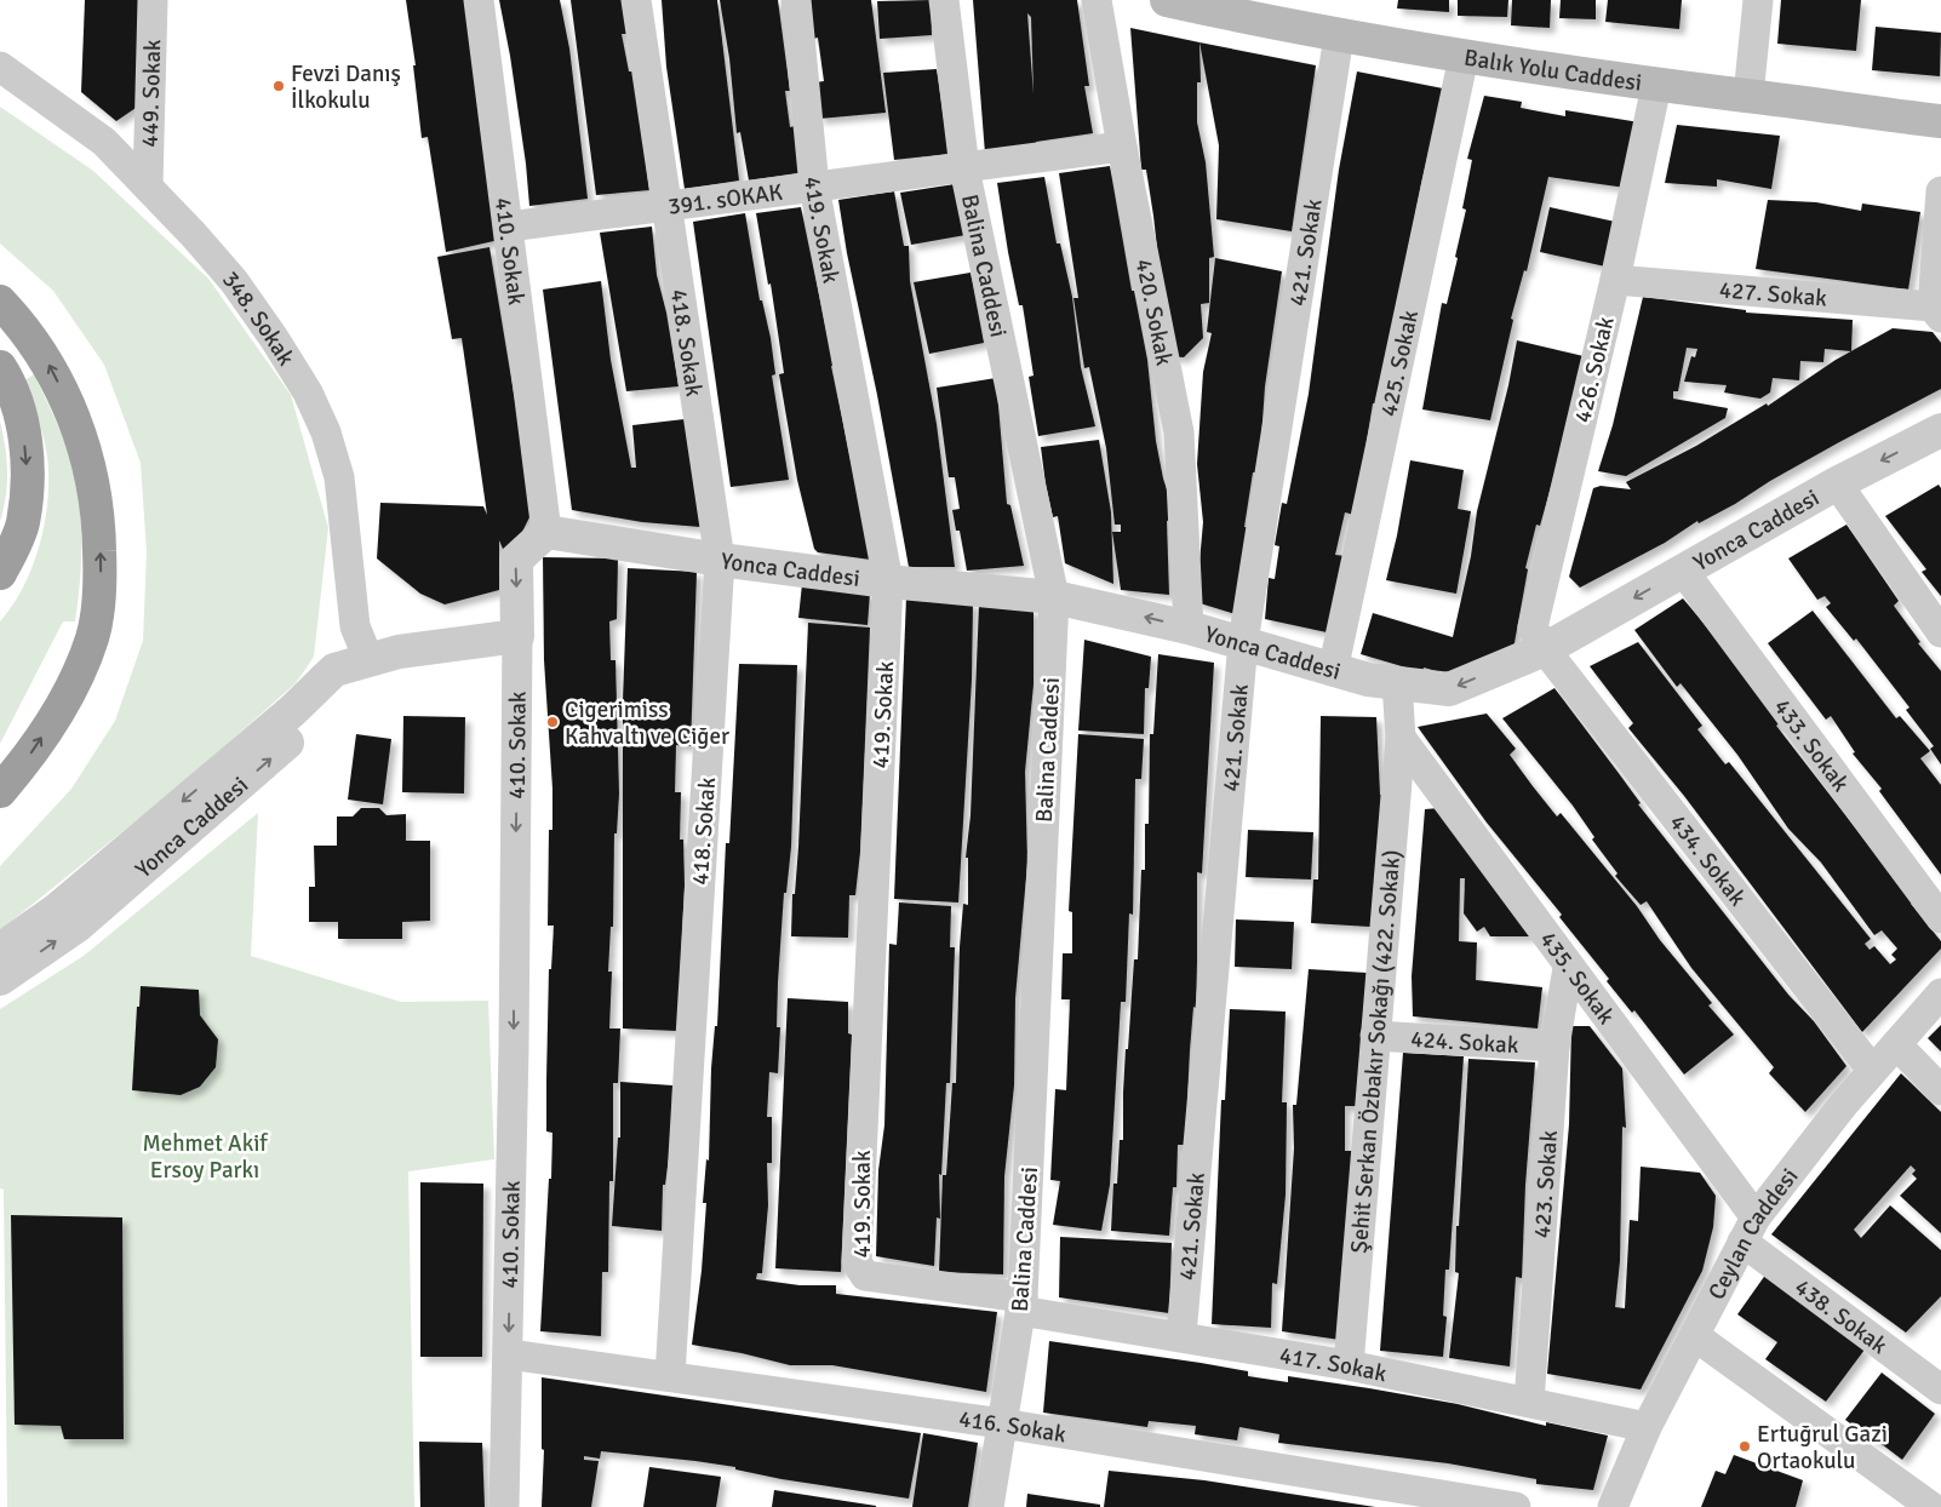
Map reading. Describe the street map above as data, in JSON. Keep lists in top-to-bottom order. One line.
{"streets":{"main road":["Balık Yolu Caddesi"],"street":["449. Sokak","391. sOKAK","419. Sokak","410. Sokak","421. Sokak","Balina Caddesi","427. Sokak","420. Sokak","348. Sokak","418. Sokak","425. Sokak","426. Sokak","Yonca Caddesi","433. Sokak","434. Sokak","435. Sokak","424. Sokak","Şehit Serkan Özbakır Sokağı (422. Sokak)","423. Sokak","Ceylan Caddesi","438. Sokak","417. Sokak","416. Sokak"]},"crossings":[["Balık Yolu Caddesi","421. Sokak"],["Balık Yolu Caddesi","425. Sokak"],["Balık Yolu Caddesi","426. Sokak"],["449. Sokak","348. Sokak"],["391. sOKAK","419. Sokak"],["391. sOKAK","410. Sokak"],["391. sOKAK","Balina Caddesi"],["391. sOKAK","420. Sokak"],["391. sOKAK","418. Sokak"],["419. Sokak","Balina Caddesi"],["419. Sokak","Yonca Caddesi"],["419. Sokak","417. Sokak"],["410. Sokak","Yonca Caddesi"],["410. Sokak","416. Sokak"],["421. Sokak","Yonca Caddesi"],["421. Sokak","417. Sokak"],["Balina Caddesi","Yonca Caddesi"],["Balina Caddesi","417. Sokak"],["Balina Caddesi","416. Sokak"],["427. Sokak","426. Sokak"],["420. Sokak","Yonca Caddesi"],["348. Sokak","Yonca Caddesi"],["418. Sokak","Yonca Caddesi"],["418. Sokak","416. Sokak"],["425. Sokak","Yonca Caddesi"],["426. Sokak","Yonca Caddesi"],["426. Sokak","434. Sokak"],["Yonca Caddesi","433. Sokak"],["Yonca Caddesi","434. Sokak"],["Yonca Caddesi","Şehit Serkan Özbakır Sokağı (422. Sokak)"],["434. Sokak","Ceylan Caddesi"],["435. Sokak","Şehit Serkan Özbakır Sokağı (422. Sokak)"],["435. Sokak","423. Sokak"],["435. Sokak","Ceylan Caddesi"],["435. Sokak","438. Sokak"],["424. Sokak","Şehit Serkan Özbakır Sokağı (422. Sokak)"],["424. Sokak","423. Sokak"],["Şehit Serkan Özbakır Sokağı (422. Sokak)","417. Sokak"],["423. Sokak","417. Sokak"],["Ceylan Caddesi","438. Sokak"],["Ceylan Caddesi","417. Sokak"]],"one_way":["410. Sokak"],"parks":["Mehmet Akif Ersoy Parkı"],"places":["Fevzi Danış İlkokulu","Cigerimiss Kahvaltı ve Ciğer","Ertuğrul Gazi Ortaokulu"]}
